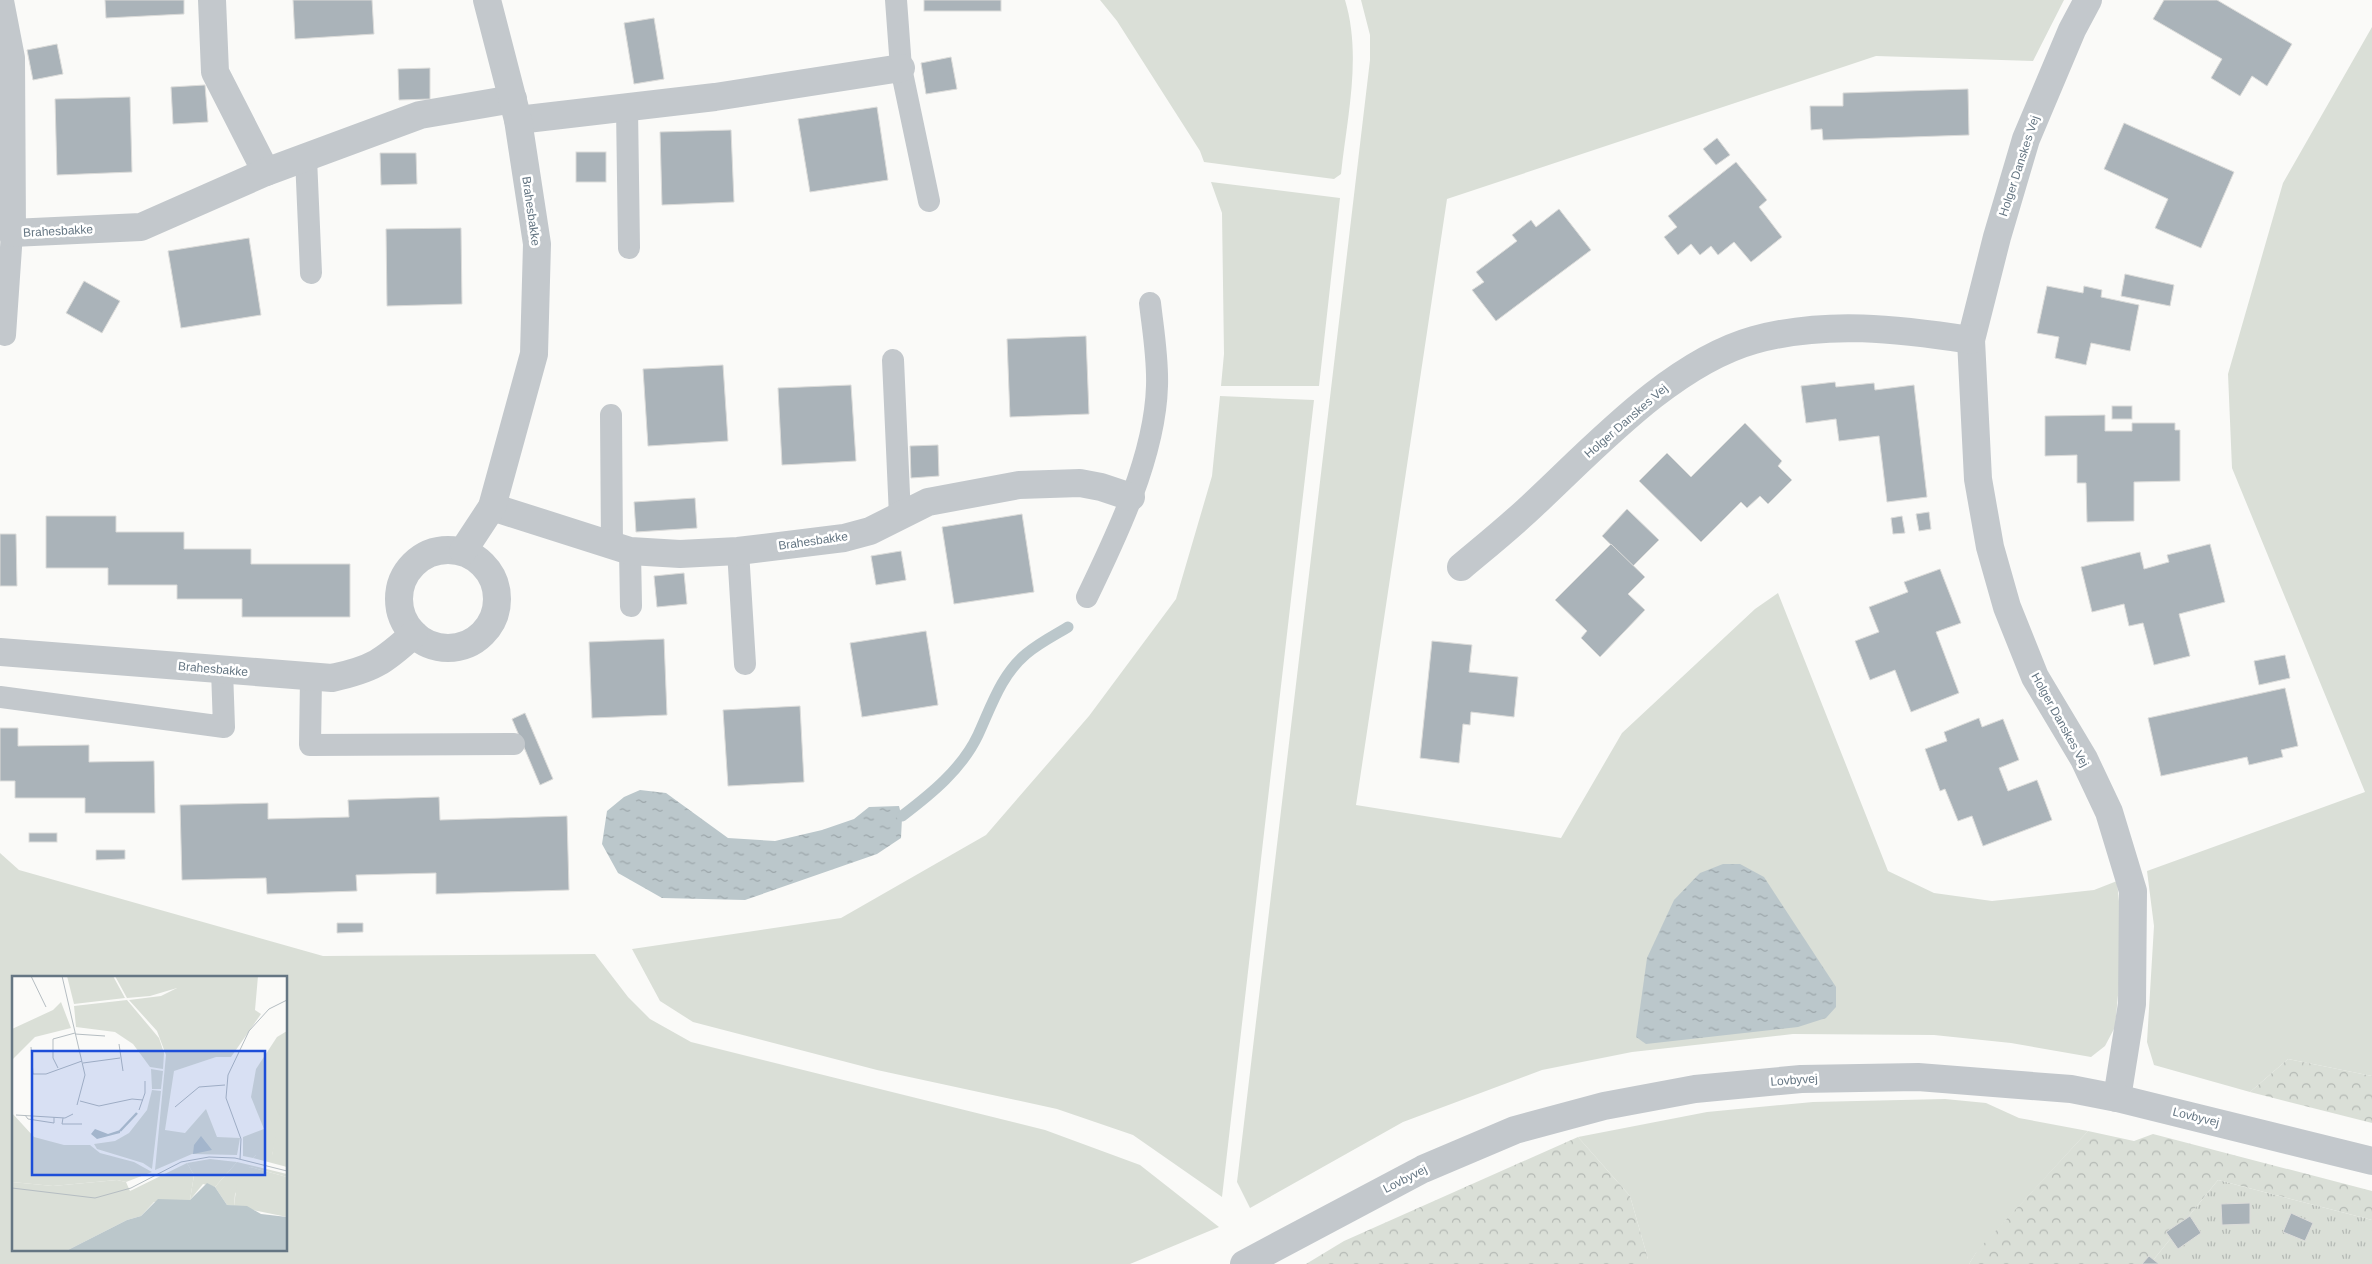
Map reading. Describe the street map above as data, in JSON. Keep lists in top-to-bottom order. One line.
{"streets":{"street":["Holger Danskes Vej","Brahesbakke","Lovbyvej"]},"crossings":[["Holger Danskes Vej","Lovbyvej"]]}
